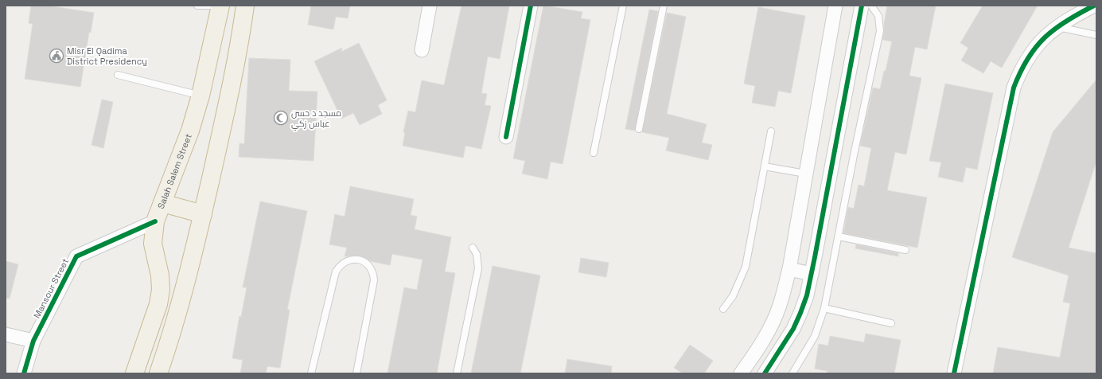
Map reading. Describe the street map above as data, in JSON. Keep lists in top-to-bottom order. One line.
{"streets":{"highway":["Salah Salem Street"],"street":["Mansour Street"]},"crossings":[["Salah Salem Street","Mansour Street"]],"places":{"public building":["Misr El Qadima District Presidency"],"mosque":["مسجد د حسن عباس زكي"]}}
